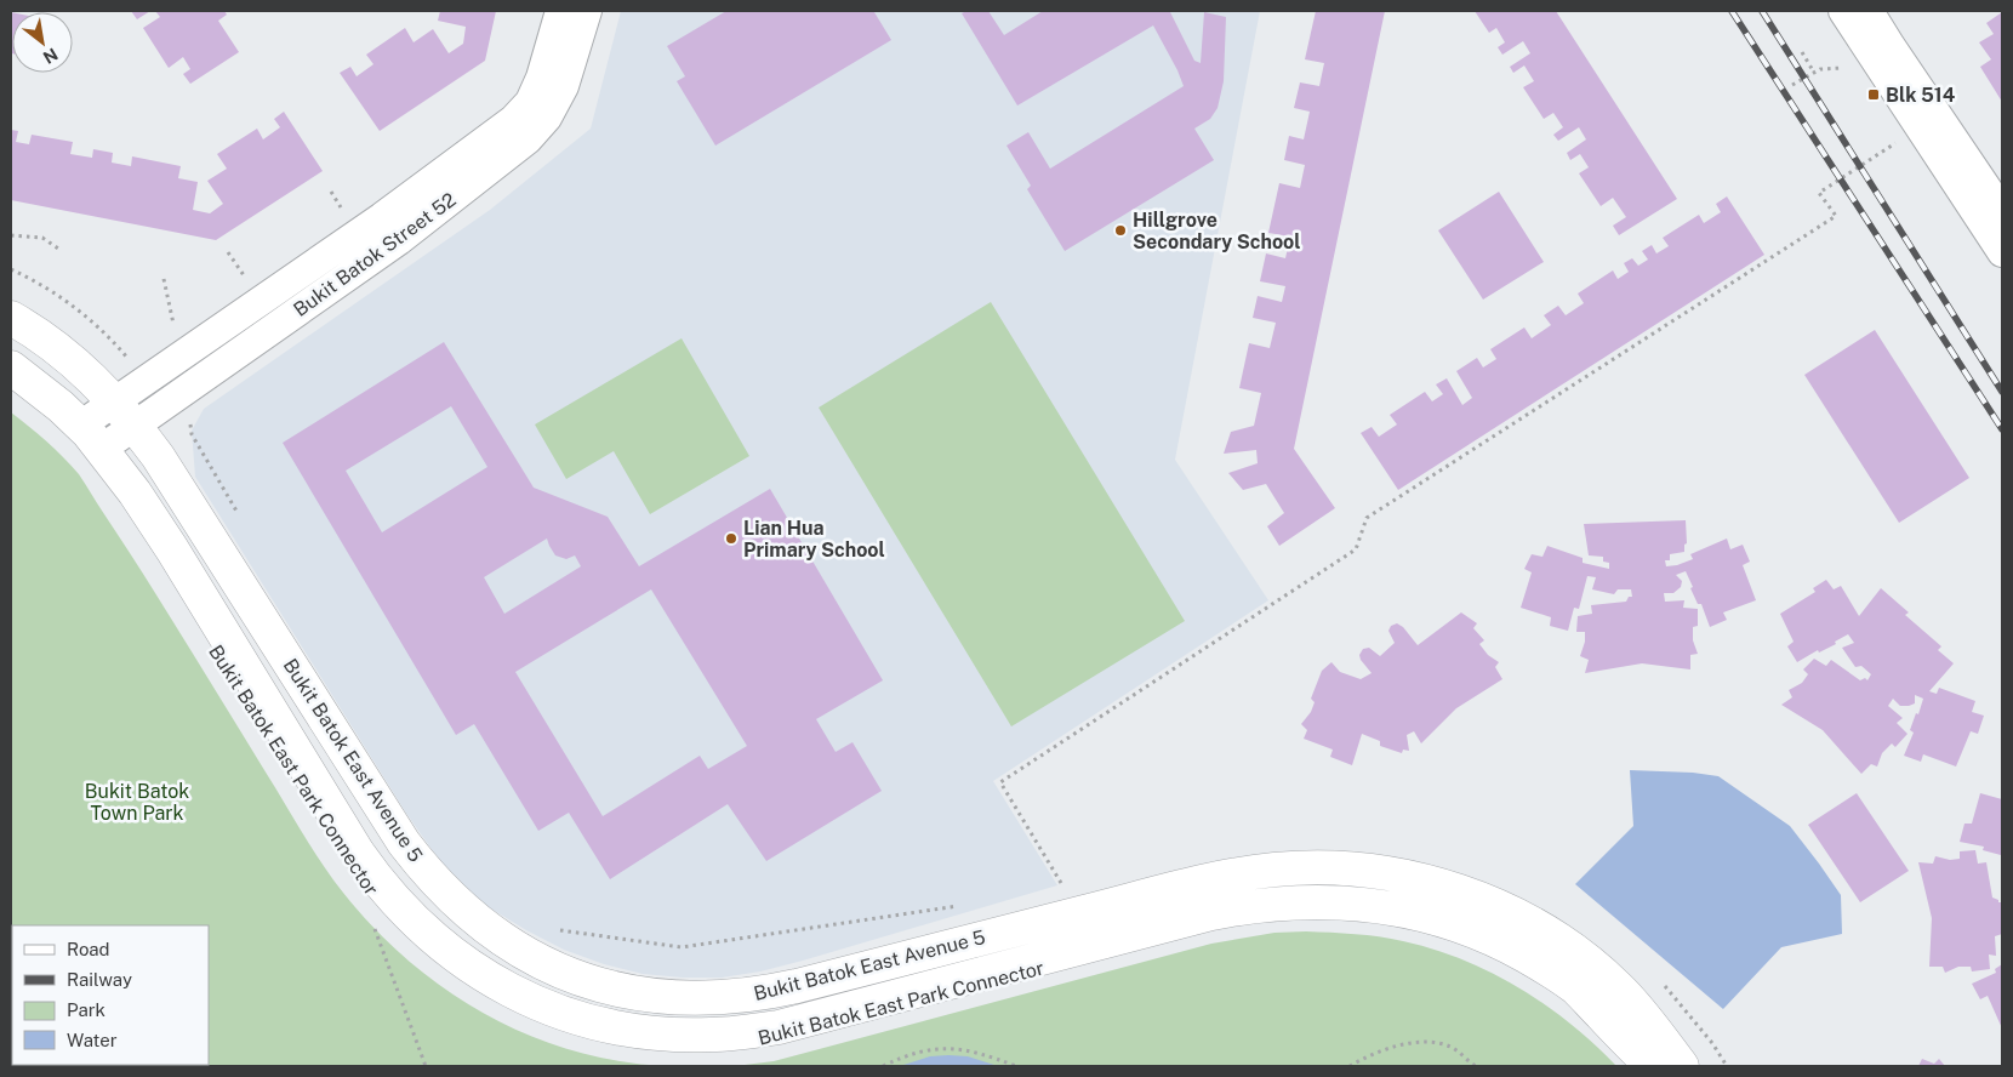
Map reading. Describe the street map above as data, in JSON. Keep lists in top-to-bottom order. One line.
{"streets":{"street":["Bukit Batok Street 52","Bukit Batok East Avenue 5"]},"crossings":[["Bukit Batok Street 52","Bukit Batok East Avenue 5"]],"parks":["Bukit Batok Town Park"],"places":{"transit":["Blk 514"],"other":["Hillgrove Secondary School","Lian Hua Primary School"]},"legend":["Road","Railway","Park","Water"],"north":"bottom right"}
